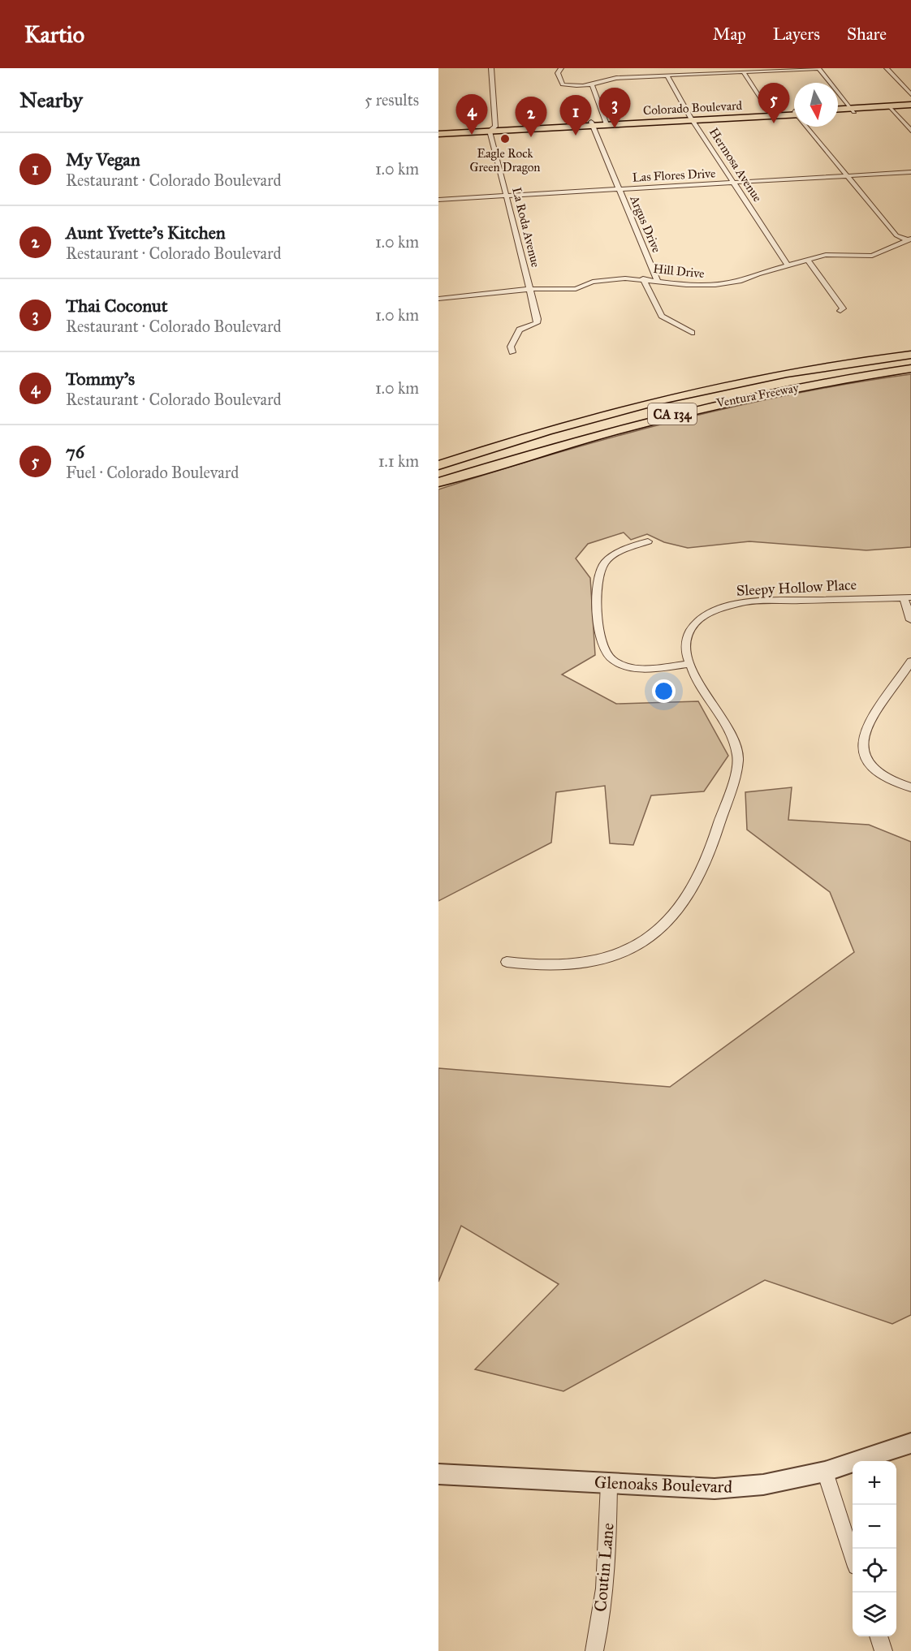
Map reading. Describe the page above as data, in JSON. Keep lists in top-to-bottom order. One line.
{"streets":{"highway":["Ventura Freeway","CA 134"],"main road":["Colorado Boulevard"],"street":["Hermosa Avenue","Las Flores Drive","Argus Drive","La Roda Avenue","Hill Drive","Sleepy Hollow Place","Glenoaks Boulevard","Coutin Lane"]},"crossings":[["Colorado Boulevard","Hermosa Avenue"],["Colorado Boulevard","Argus Drive"],["Colorado Boulevard","La Roda Avenue"],["Hermosa Avenue","Las Flores Drive"],["Hermosa Avenue","Hill Drive"],["Las Flores Drive","Argus Drive"],["Las Flores Drive","La Roda Avenue"],["Argus Drive","Hill Drive"],["La Roda Avenue","Hill Drive"],["Glenoaks Boulevard","Coutin Lane"]],"places":["Eagle Rock Green Dragon"],"north":"bottom","page":{"header":"Kartio","nav":["Map","Layers","Share"],"heading":["Nearby","5 results"],"pins":["5","3","4","1","2"],"list":[{"mark":"1","name":"My Vegan","note":"Restaurant · Colorado Boulevard","value":"1.0 km"},{"mark":"2","name":"Aunt Yvette’s Kitchen","note":"Restaurant · Colorado Boulevard","value":"1.0 km"},{"mark":"3","name":"Thai Coconut","note":"Restaurant · Colorado Boulevard","value":"1.0 km"},{"mark":"4","name":"Tommy's","note":"Restaurant · Colorado Boulevard","value":"1.0 km"},{"mark":"5","name":"76","note":"Fuel · Colorado Boulevard","value":"1.1 km"}],"map_buttons":["+","−"]}}
